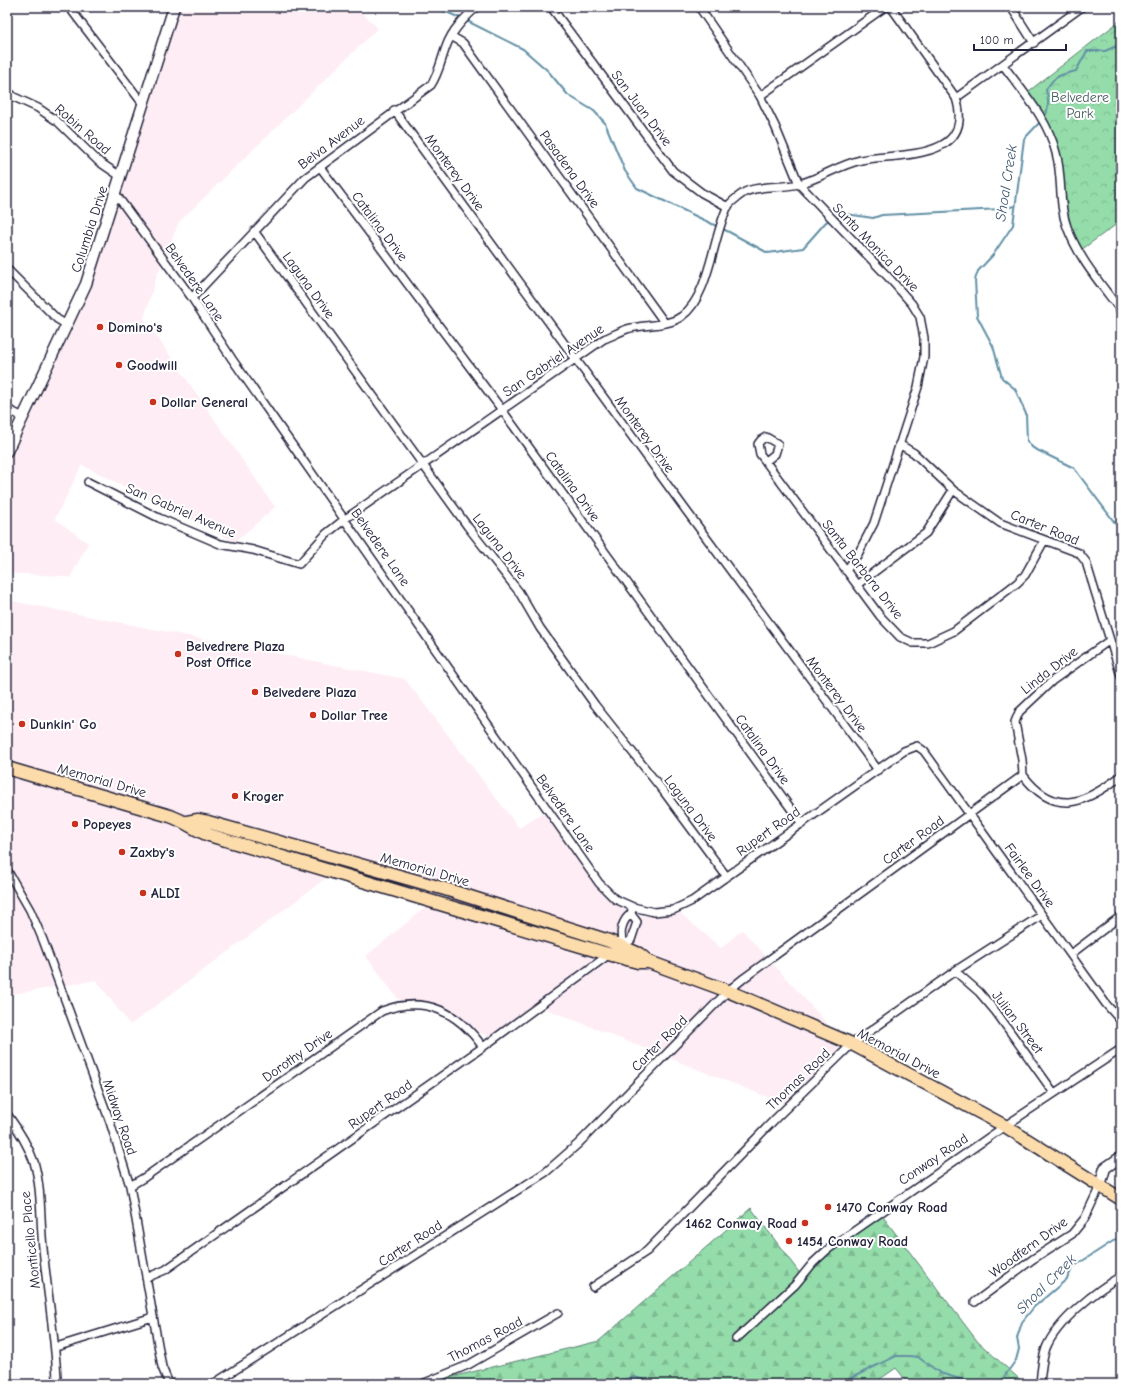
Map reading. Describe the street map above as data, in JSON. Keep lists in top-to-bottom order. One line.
{"streets":{"main road":["Columbia Drive","Memorial Drive"],"street":["San Juan Drive","Robin Road","Belva Avenue","Pasadena Drive","Monterey Drive","Catalina Drive","Santa Monica Drive","Belvedere Lane","Laguna Drive","San Gabriel Avenue","Carter Road","Santa Barbara Drive","Linda Drive","Rupert Road","Fairlee Drive","Julian Street","Dorothy Drive","Thomas Road","Midway Road","Conway Road","Monticello Place","Woodfern Drive"]},"crossings":[["San Juan Drive","San Gabriel Avenue"],["Robin Road","Columbia Drive"],["Belva Avenue","Pasadena Drive"],["Belva Avenue","Monterey Drive"],["Belva Avenue","Catalina Drive"],["Belva Avenue","Belvedere Lane"],["Belva Avenue","Laguna Drive"],["Pasadena Drive","San Gabriel Avenue"],["Monterey Drive","San Gabriel Avenue"],["Monterey Drive","Rupert Road"],["Catalina Drive","San Gabriel Avenue"],["Catalina Drive","Rupert Road"],["Columbia Drive","Belvedere Lane"],["Santa Monica Drive","Carter Road"],["Santa Monica Drive","Santa Barbara Drive"],["Belvedere Lane","San Gabriel Avenue"],["Belvedere Lane","Rupert Road"],["Laguna Drive","San Gabriel Avenue"],["Laguna Drive","Rupert Road"],["Carter Road","Santa Barbara Drive"],["Carter Road","Linda Drive"],["Carter Road","Memorial Drive"],["Carter Road","Fairlee Drive"],["Memorial Drive","Rupert Road"],["Memorial Drive","Thomas Road"],["Memorial Drive","Conway Road"],["Memorial Drive","Woodfern Drive"],["Rupert Road","Fairlee Drive"],["Rupert Road","Dorothy Drive"],["Rupert Road","Midway Road"],["Fairlee Drive","Thomas Road"],["Julian Street","Thomas Road"],["Julian Street","Conway Road"],["Dorothy Drive","Midway Road"]],"water":["Shoal Creek"],"parks":["Belvedere Park"],"places":["Domino's","Goodwill","Dollar General","Belvedrere Plaza Post Office","Belvedere Plaza","Dollar Tree","Dunkin' Go","Kroger","Popeyes","Zaxby's","ALDI","1470 Conway Road","1462 Conway Road","1454 Conway Road"],"scale_bar":"100 m"}
